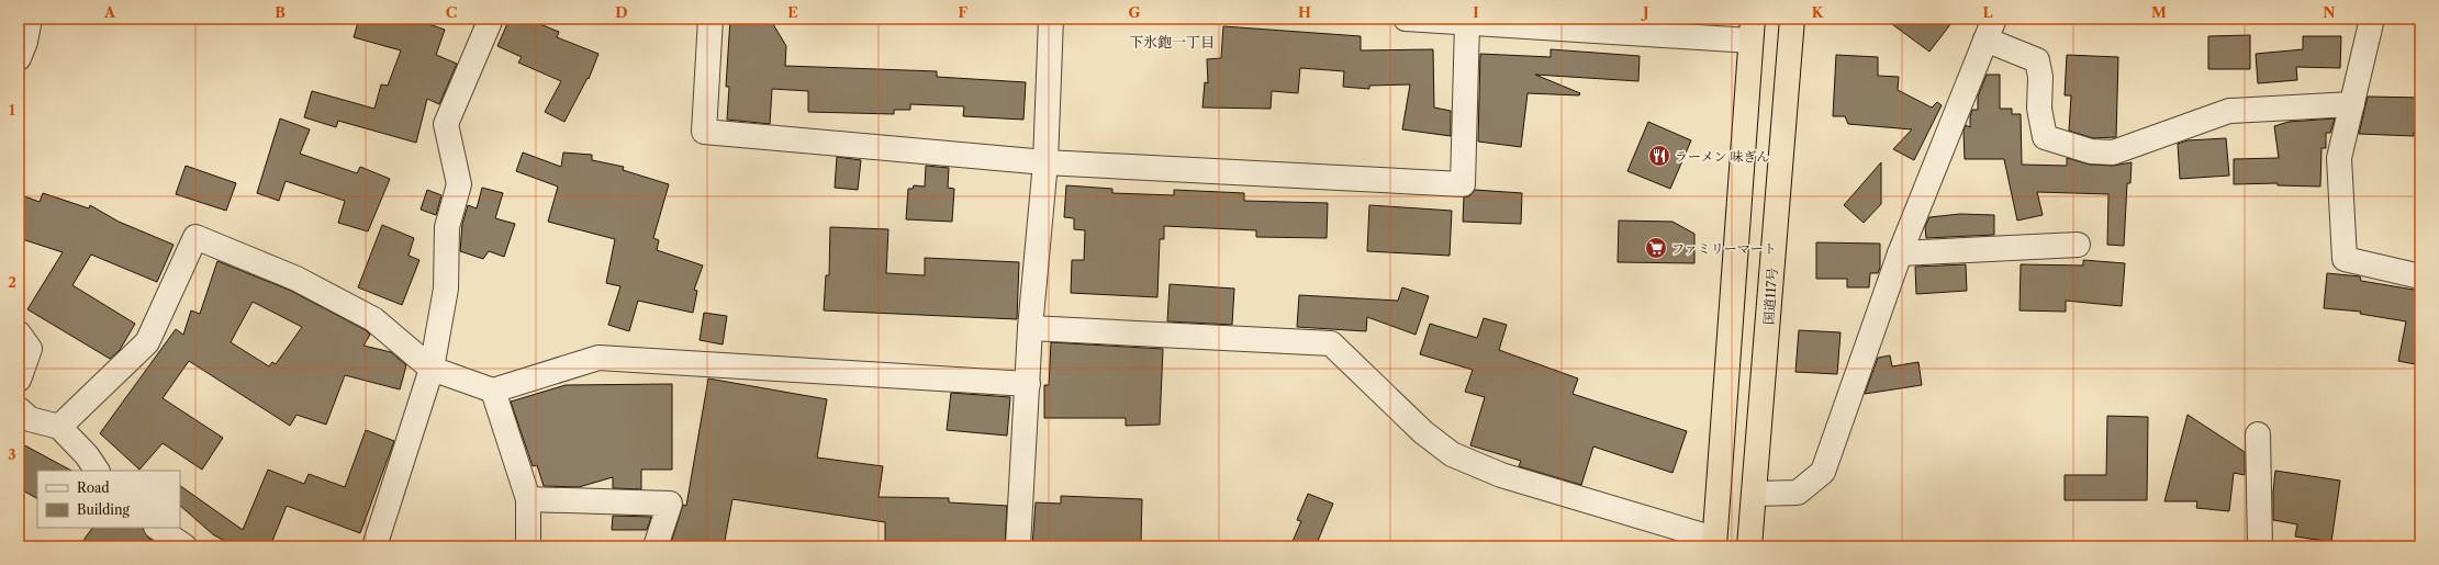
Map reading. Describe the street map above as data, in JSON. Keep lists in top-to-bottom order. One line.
{"streets":{"highway":["国道117号"]},"districts":["下氷鉋一丁目"],"places":{"restaurant":["ラーメン 味ぎん"],"supermarket":["ファミリーマート"]},"legend":["Road","Building"],"grid":{"columns":["A","B","C","D","E","F","G","H","I","J","K","L","M","N"],"rows":["1","2","3"]}}
